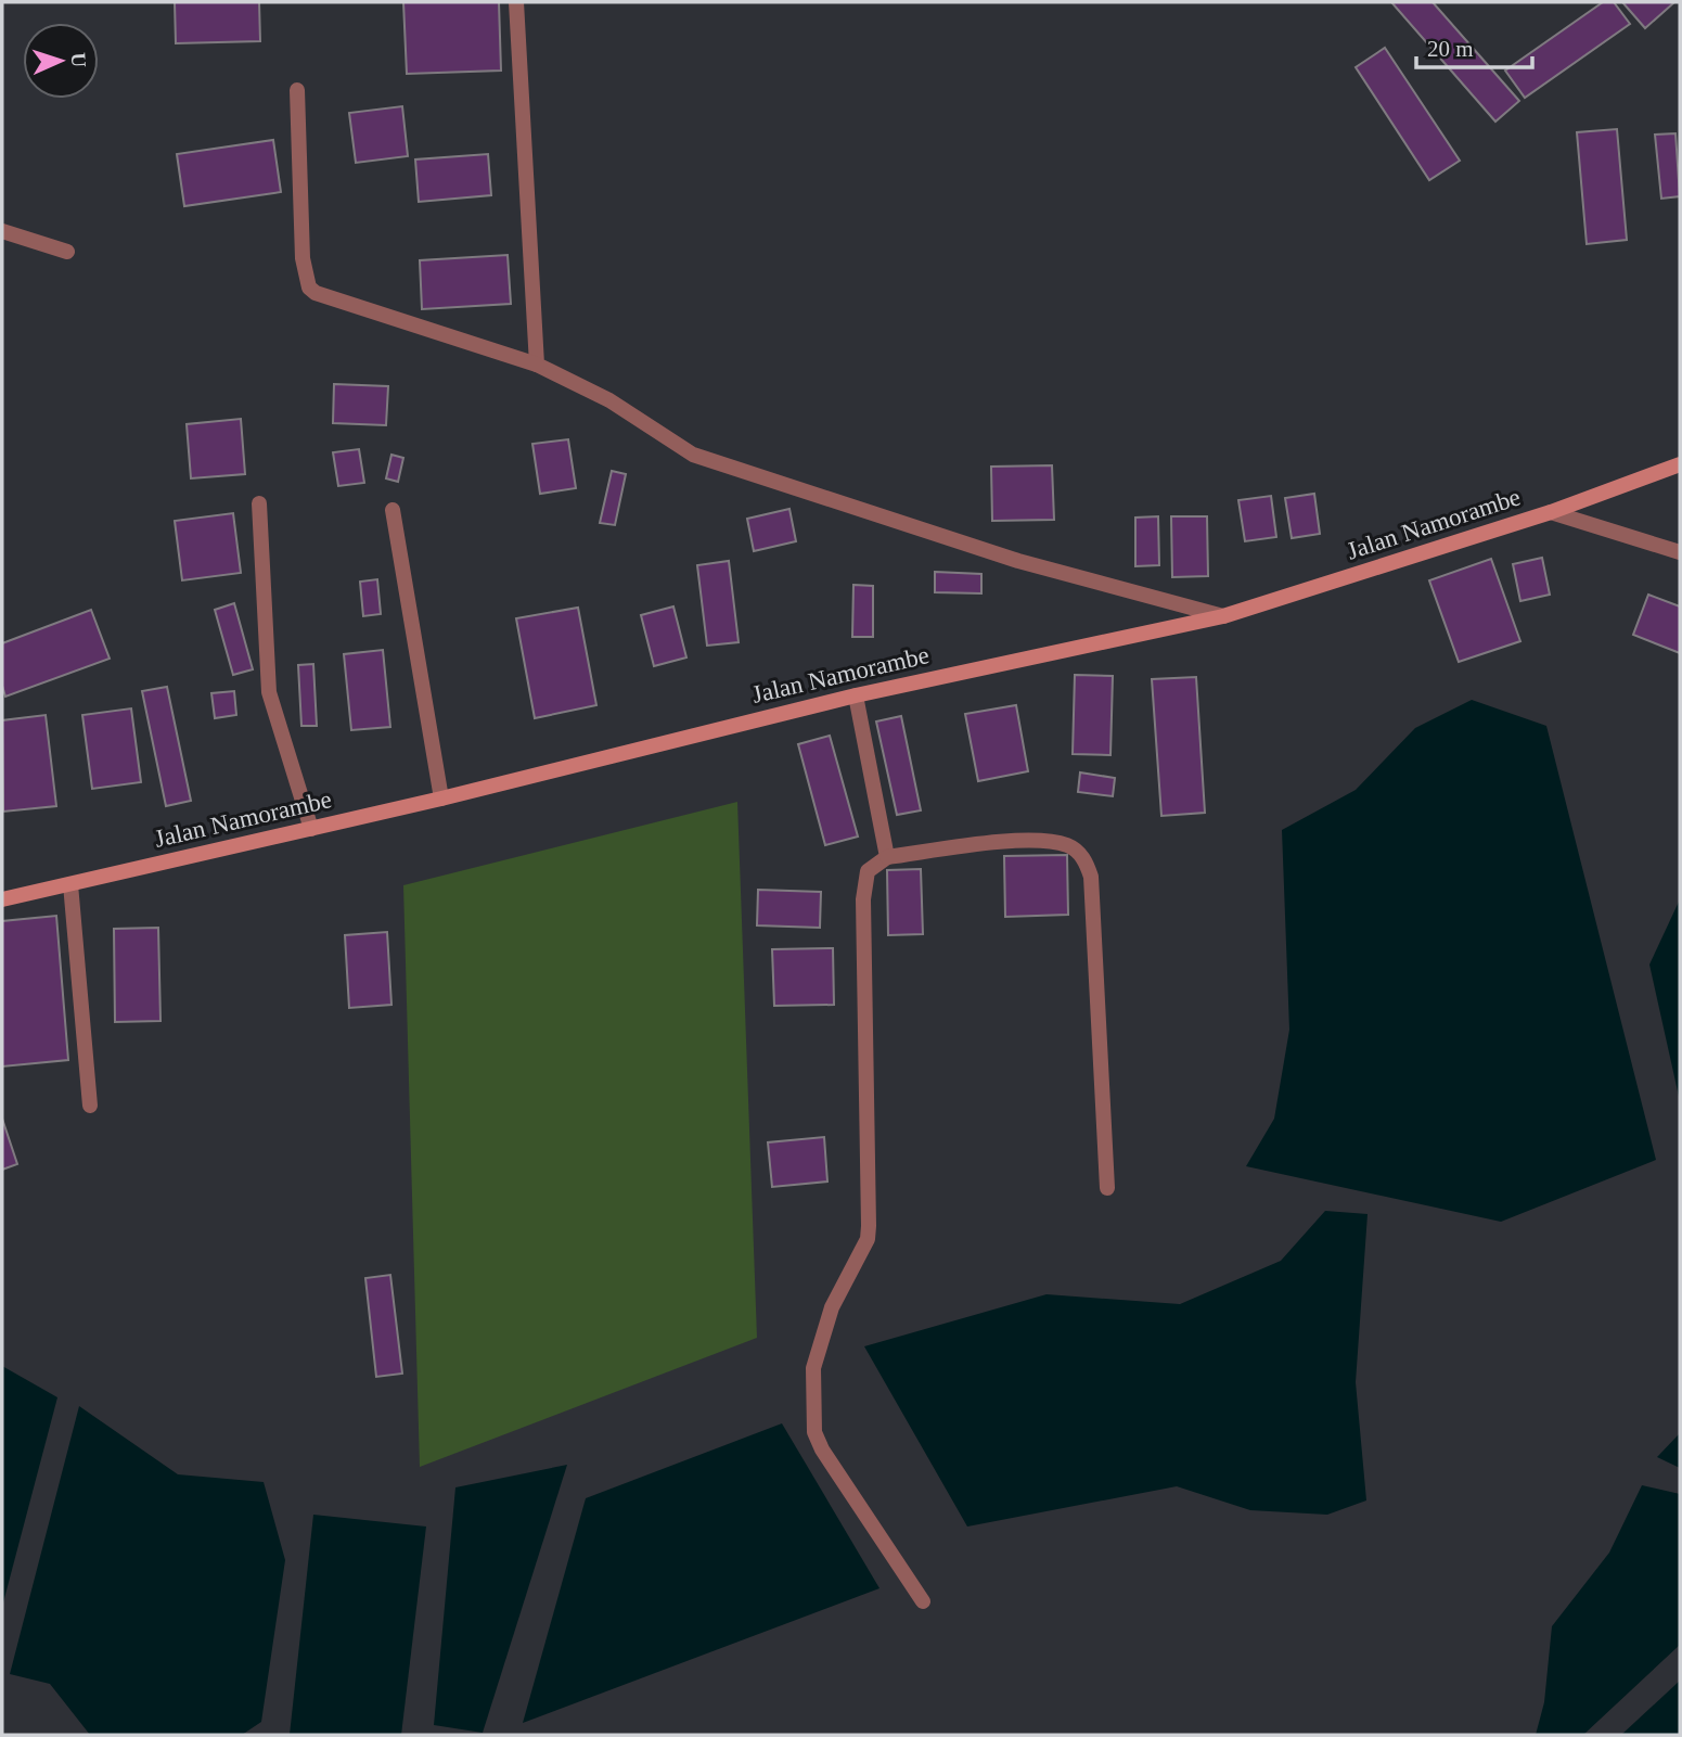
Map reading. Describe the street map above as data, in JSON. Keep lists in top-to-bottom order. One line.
{"streets":{"main road":["Jalan Namorambe"]},"scale_bar":"20 m","north":"right"}
